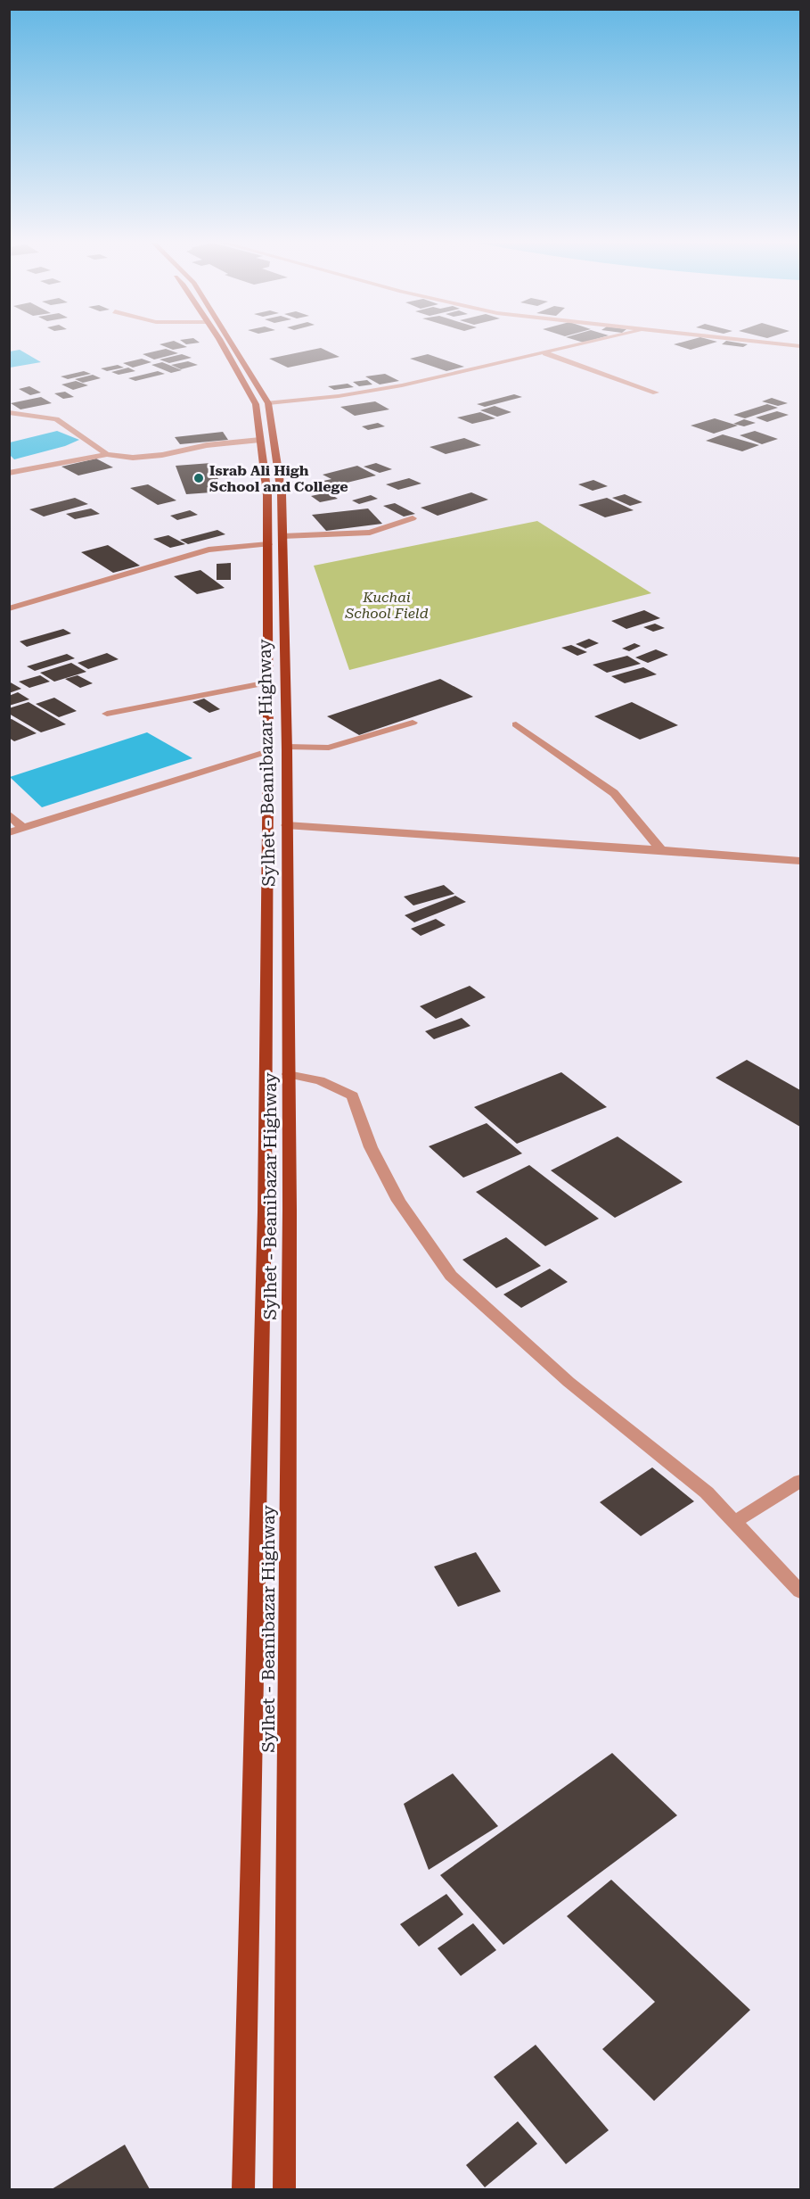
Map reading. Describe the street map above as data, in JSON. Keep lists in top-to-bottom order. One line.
{"streets":{"main road":["Sylhet - Beanibazar Highway"]},"parks":["Kuchai School Field"],"places":["Israb Ali High School and College"]}
